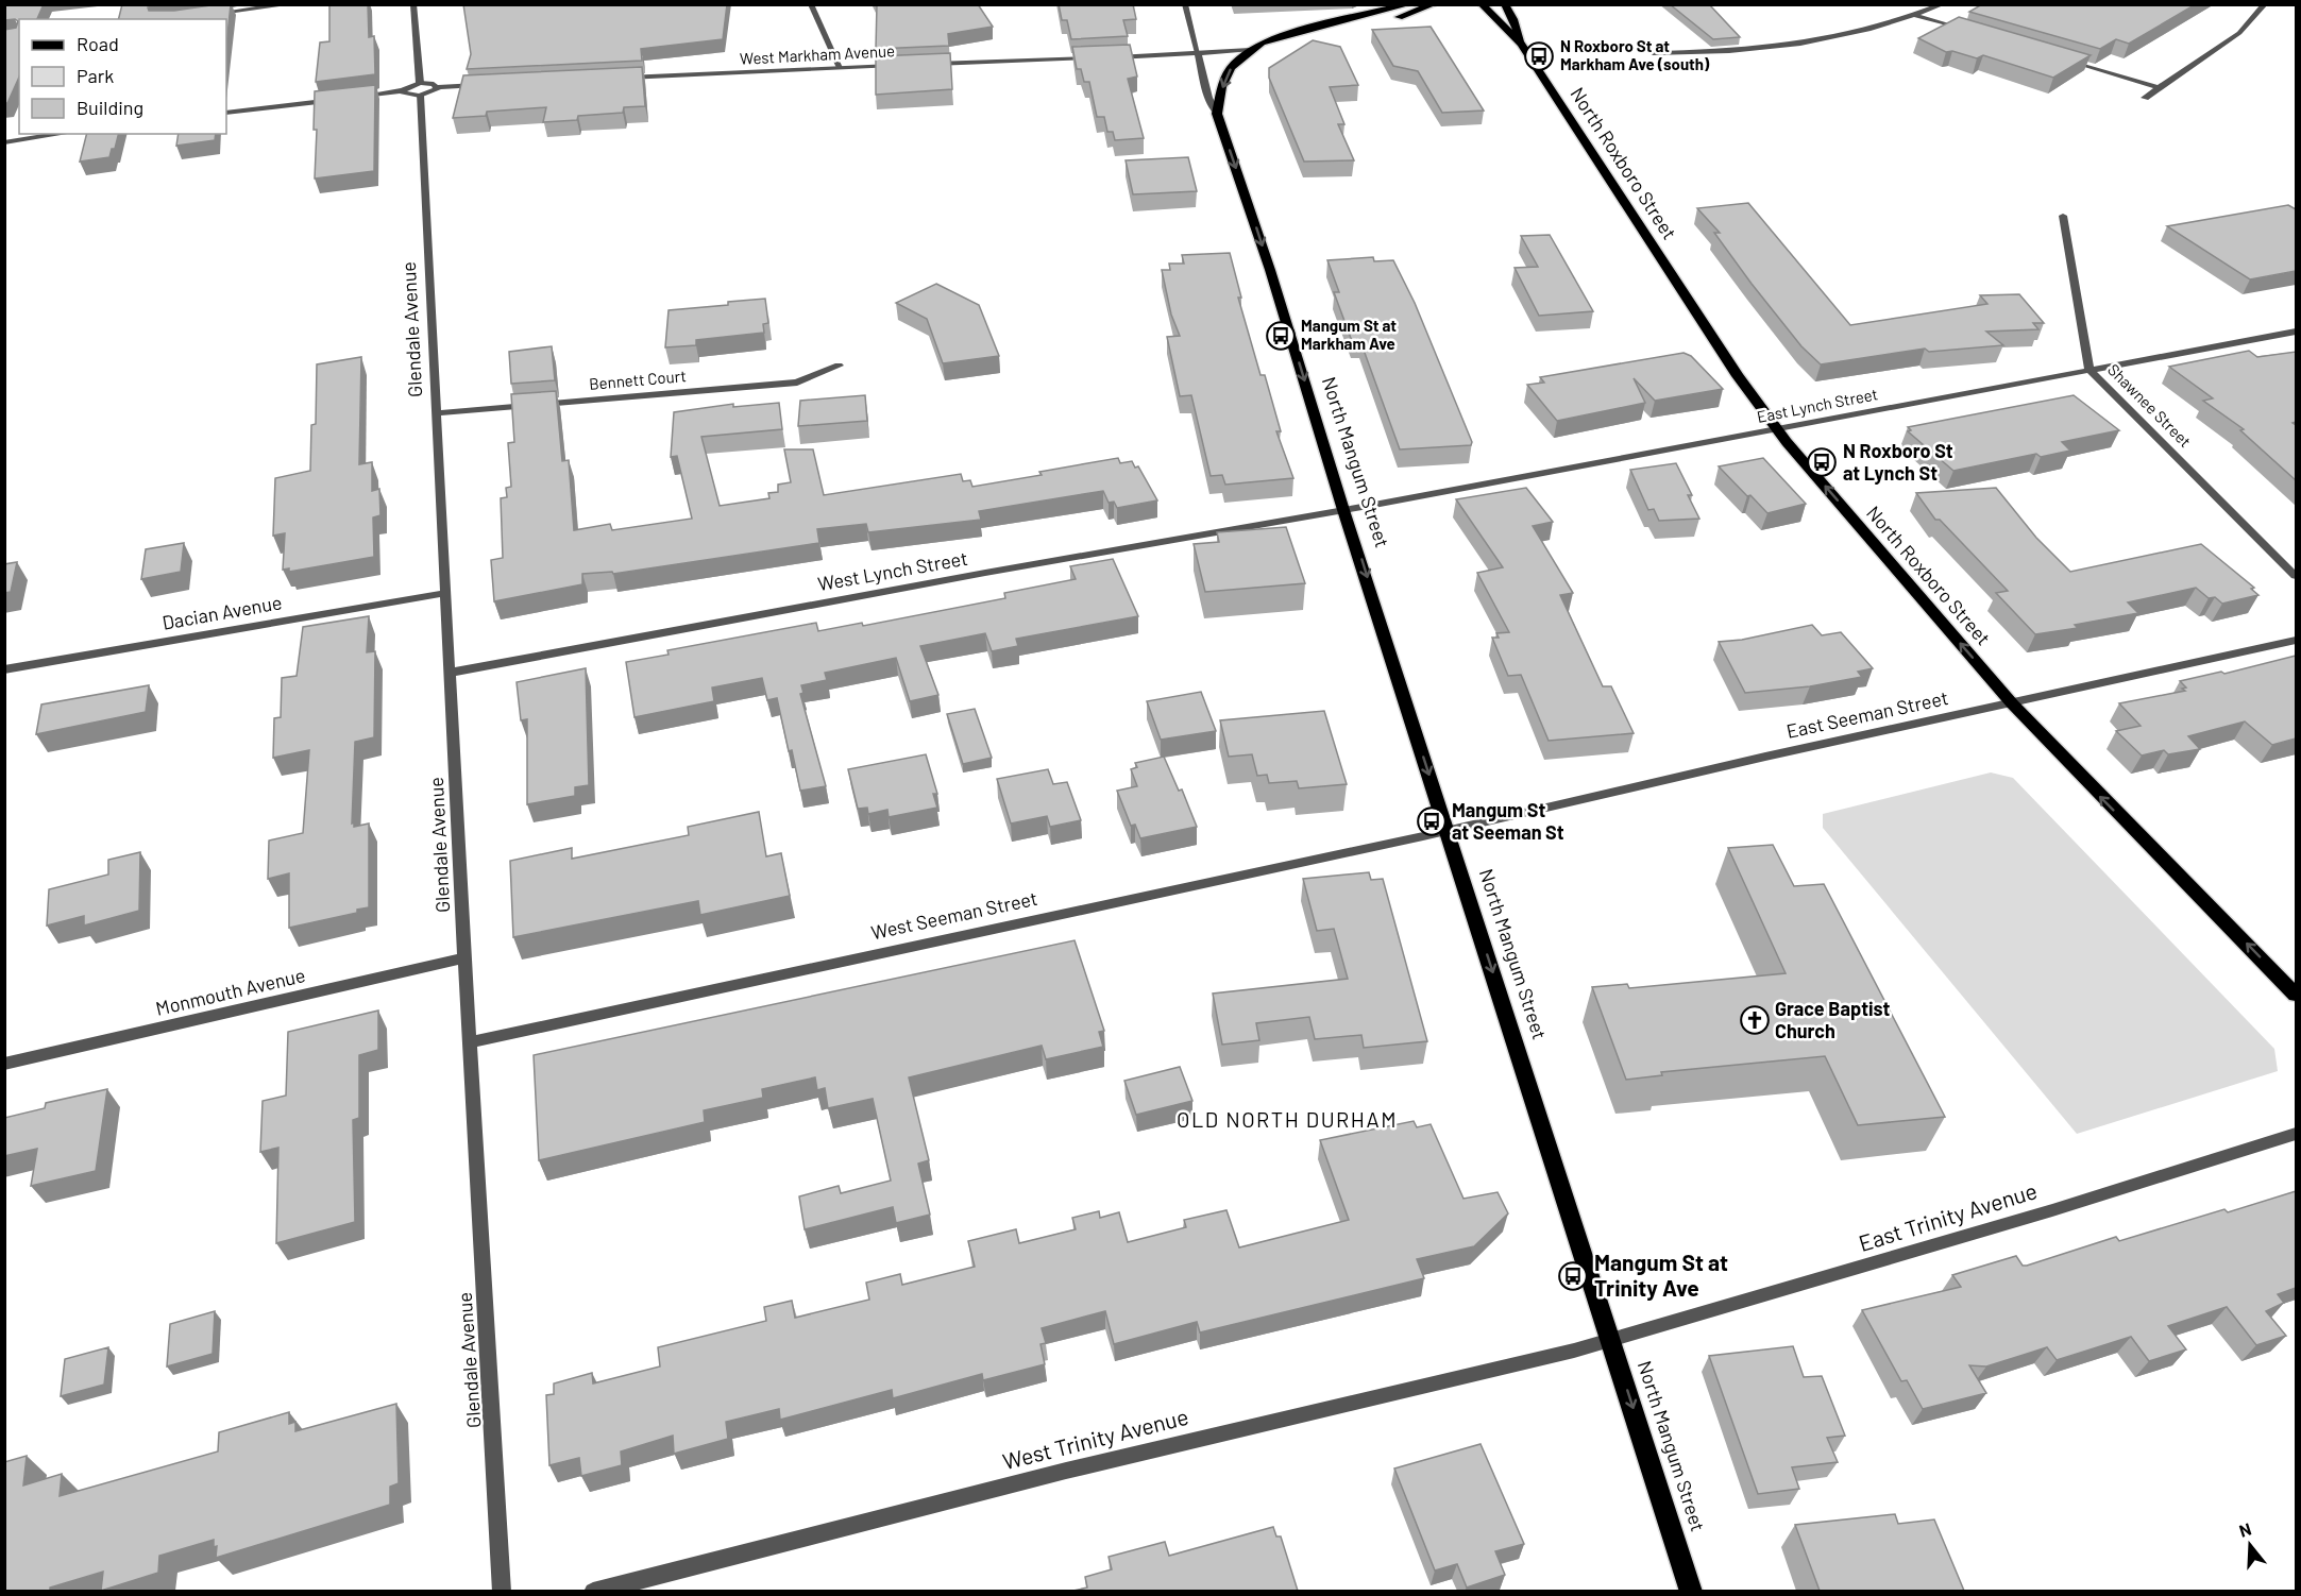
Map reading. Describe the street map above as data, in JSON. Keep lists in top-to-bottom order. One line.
{"streets":{"main road":["North Roxboro Street","North Mangum Street"],"street":["West Markham Avenue","Glendale Avenue","Bennett Court","East Lynch Street","Shawnee Street","West Lynch Street","Dacian Avenue","East Seeman Street","West Seeman Street","Monmouth Avenue","East Trinity Avenue","West Trinity Avenue"]},"crossings":[["North Roxboro Street","East Lynch Street"],["North Roxboro Street","East Seeman Street"],["Glendale Avenue","Bennett Court"],["Glendale Avenue","West Lynch Street"],["Glendale Avenue","Dacian Avenue"],["Glendale Avenue","West Seeman Street"],["Glendale Avenue","Monmouth Avenue"],["East Lynch Street","Shawnee Street"],["East Lynch Street","North Mangum Street"],["East Lynch Street","West Lynch Street"],["North Mangum Street","West Lynch Street"],["North Mangum Street","East Seeman Street"],["North Mangum Street","West Seeman Street"],["North Mangum Street","East Trinity Avenue"],["North Mangum Street","West Trinity Avenue"],["East Seeman Street","West Seeman Street"],["East Trinity Avenue","West Trinity Avenue"]],"one_way":["North Roxboro Street","North Mangum Street"],"districts":["OLD NORTH DURHAM"],"places":{"bus stop":["N Roxboro St at Markham Ave (south)","Mangum St at Markham Ave","N Roxboro St at Lynch St","Mangum St at Seeman St","Mangum St at Trinity Ave"],"church":["Grace Baptist Church"]},"legend":["Road","Park","Building"],"north":"top"}
